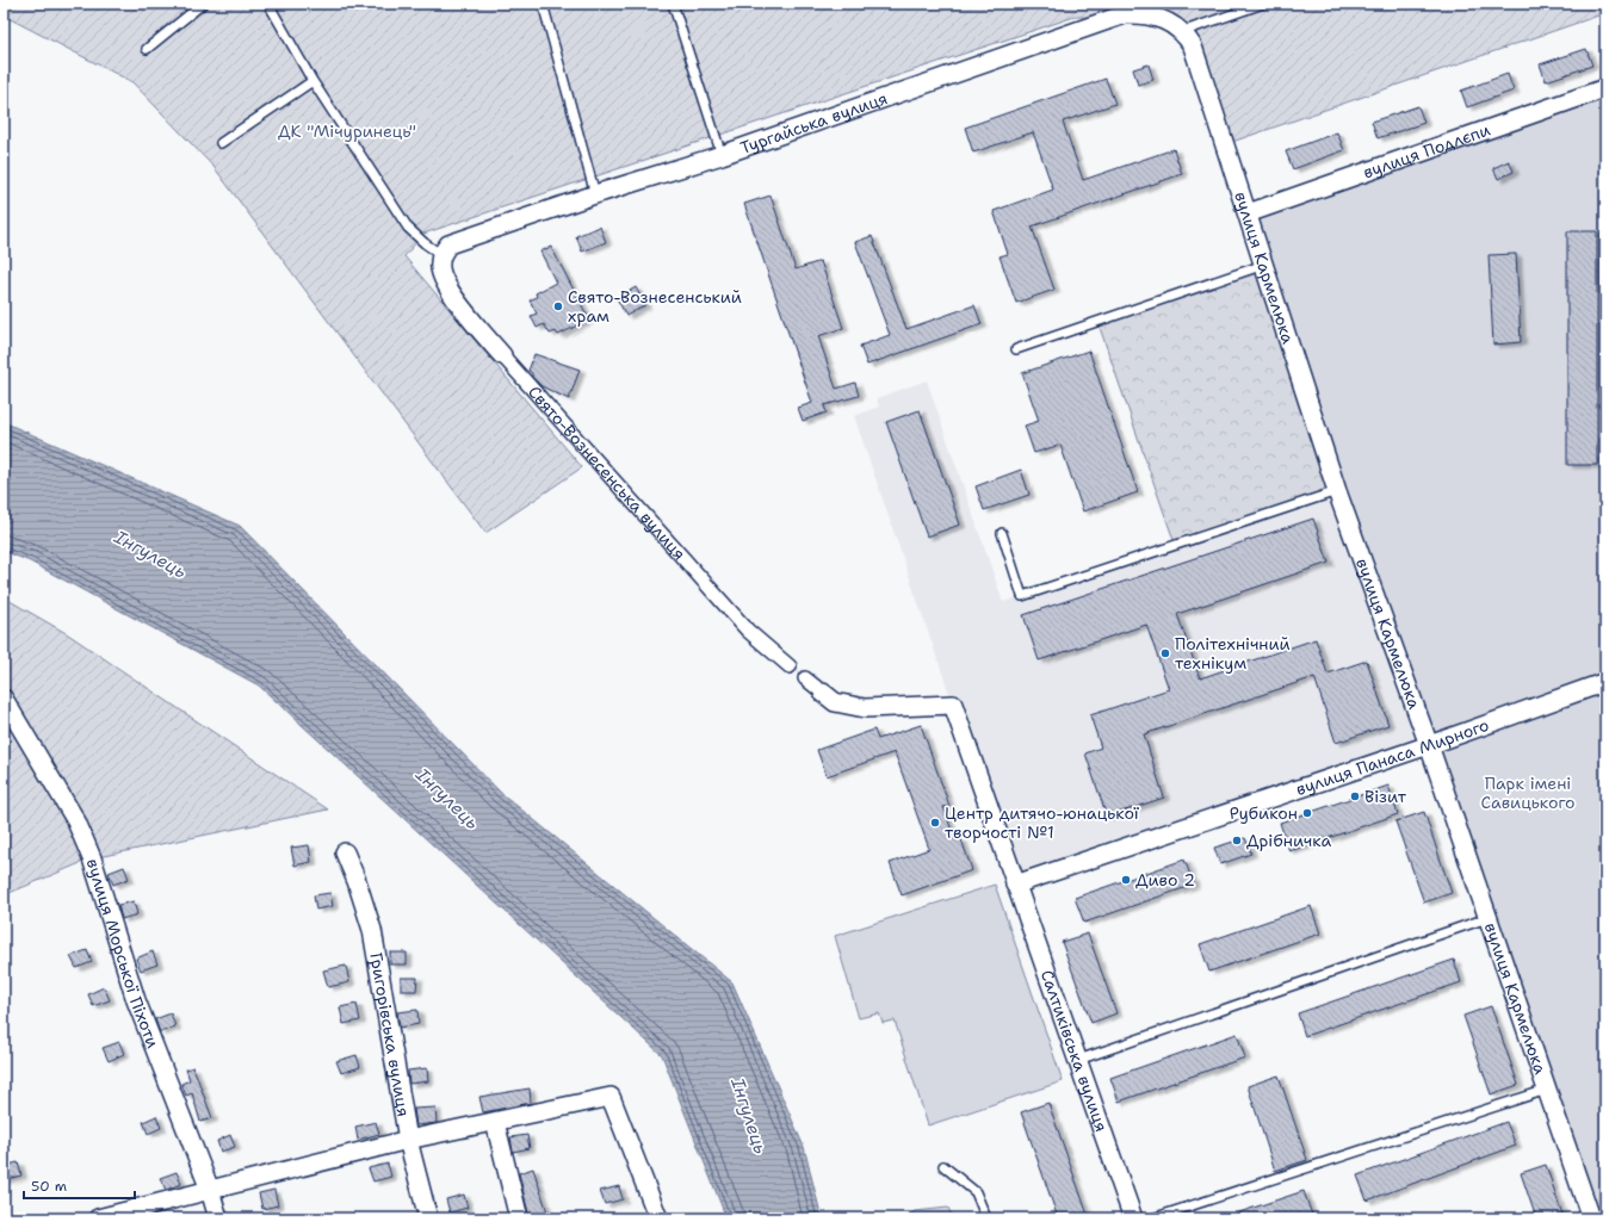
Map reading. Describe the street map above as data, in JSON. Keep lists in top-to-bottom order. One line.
{"streets":{"street":["Тургайська вулиця","вулиця Подлєпи","вулиця Кармелюка","Свято-Вознесенська вулиця","вулиця Панаса Мирного","вулиця Морської Піхоти","Григорівська вулиця","Салтиківська вулиця"]},"crossings":[["Тургайська вулиця","вулиця Кармелюка"],["Тургайська вулиця","Свято-Вознесенська вулиця"],["вулиця Подлєпи","вулиця Кармелюка"],["вулиця Кармелюка","вулиця Панаса Мирного"],["вулиця Панаса Мирного","Салтиківська вулиця"]],"water":["Інгулець"],"parks":["ДК \"Мічуринець\"","Парк імені Савицького"],"places":["Свято-Вознесенський храм","Політехнічний технікум","Візит","Рубикон","Центр дитячо-юнацької творчості №1","Дрібничка","Диво 2"],"scale_bar":"50 m"}
